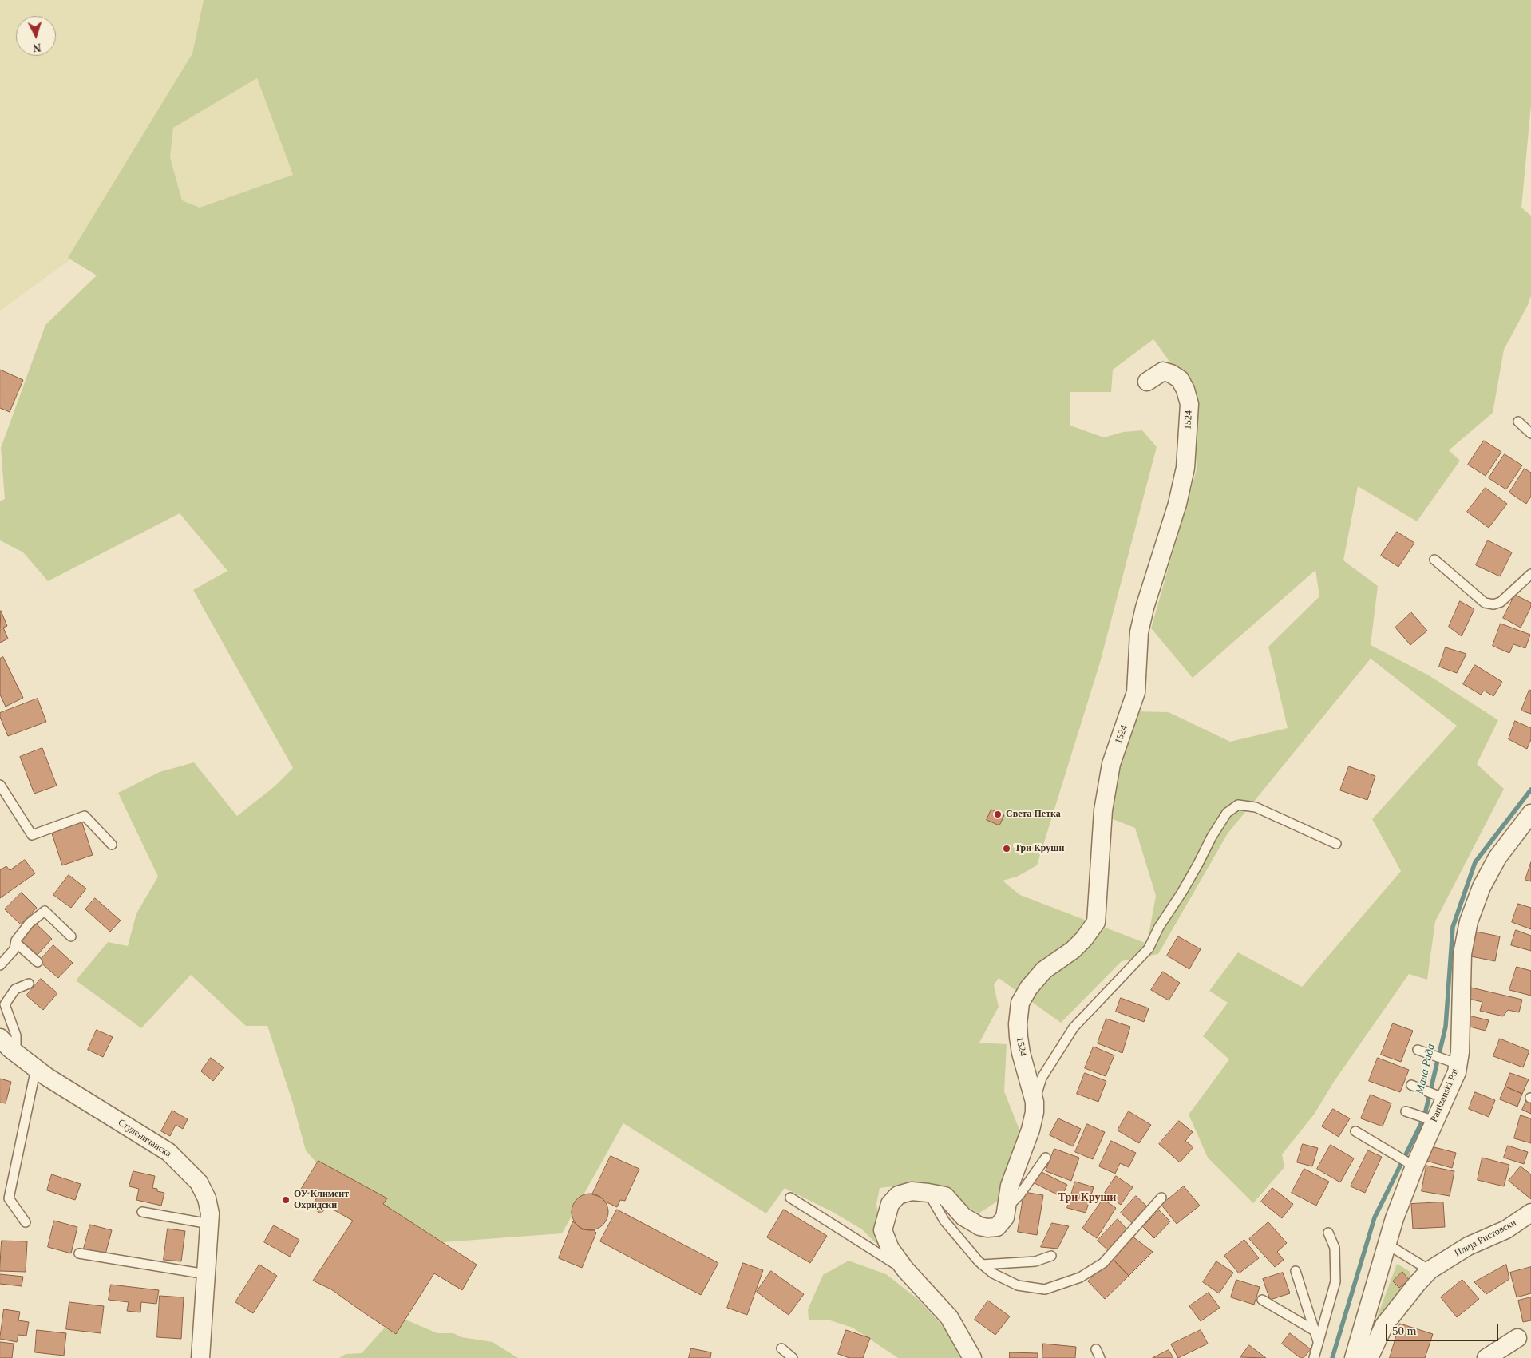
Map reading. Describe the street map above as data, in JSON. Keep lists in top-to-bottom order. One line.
{"streets":{"street":["1524","Partizanski Pat","Студеничанска","Илија Ристовски"]},"districts":["Три Круши"],"water":["Мала Рада"],"places":["Света Петка","Три Круши","ОУ Климент Охридски"],"scale_bar":"50 m","north":"bottom"}
